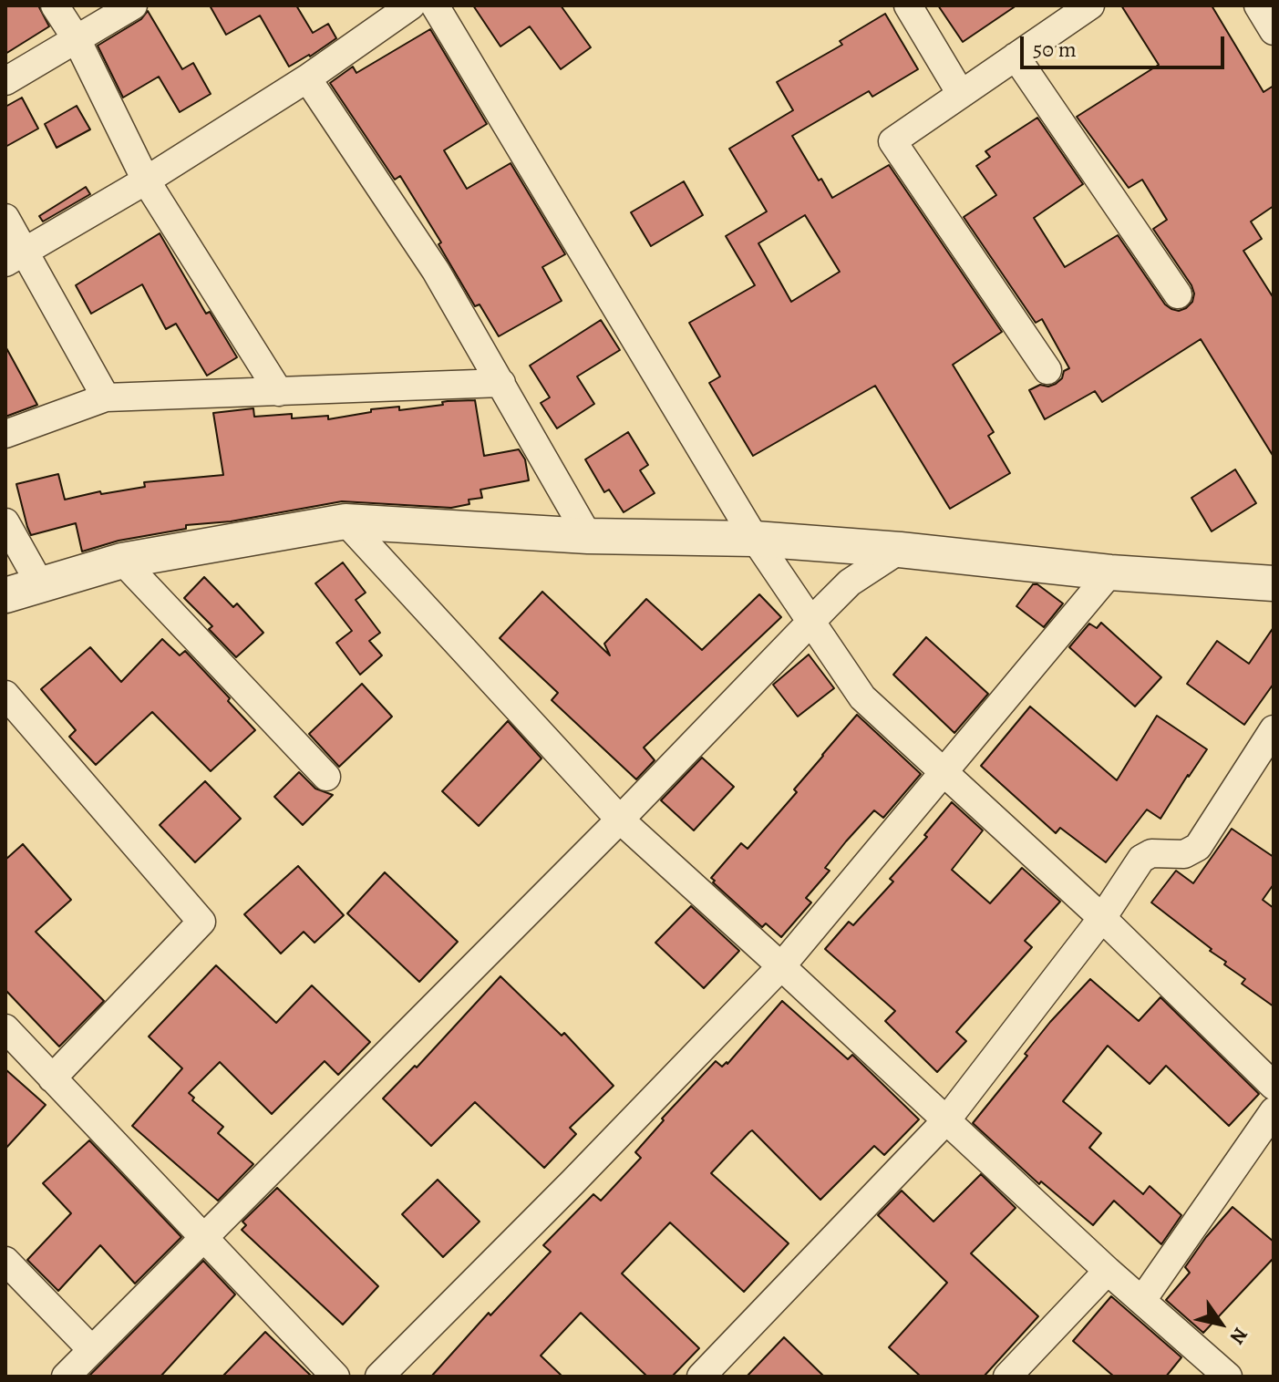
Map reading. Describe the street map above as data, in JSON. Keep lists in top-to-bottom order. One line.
{"scale_bar":"50 m","north":"bottom right"}
